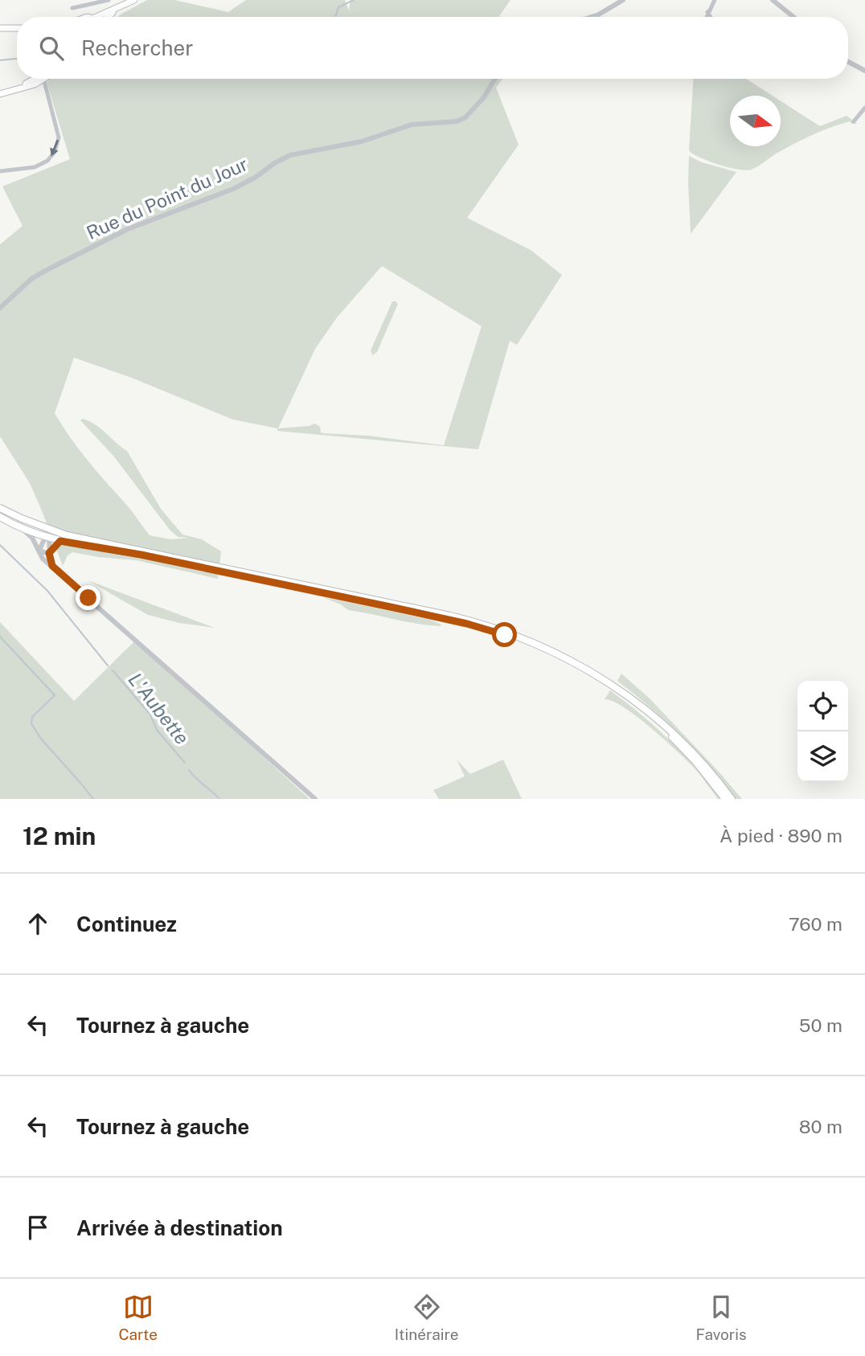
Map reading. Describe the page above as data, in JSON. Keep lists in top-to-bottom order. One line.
{"streets":{"street":["Rue du Point du Jour"]},"water":["L'Aubette"],"north":"right","page":{"search":"Rechercher","heading":["12 min","À pied · 890 m"],"list":[["Continuez","760 m"],["Tournez à gauche","50 m"],["Tournez à gauche","80 m"],"Arrivée à destination"],"nav":["Carte","Itinéraire","Favoris"]}}
